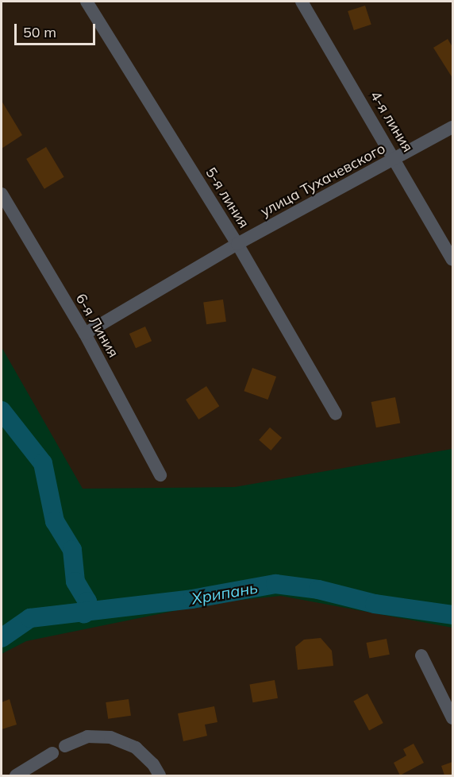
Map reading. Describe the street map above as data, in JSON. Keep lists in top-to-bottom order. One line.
{"streets":{"street":["4-я линия","улица Тухачевского","5-я линия","6-я Линия"]},"crossings":[["4-я линия","улица Тухачевского"],["улица Тухачевского","5-я линия"],["улица Тухачевского","6-я Линия"]],"water":["Хрипань"],"scale_bar":"50 m"}
